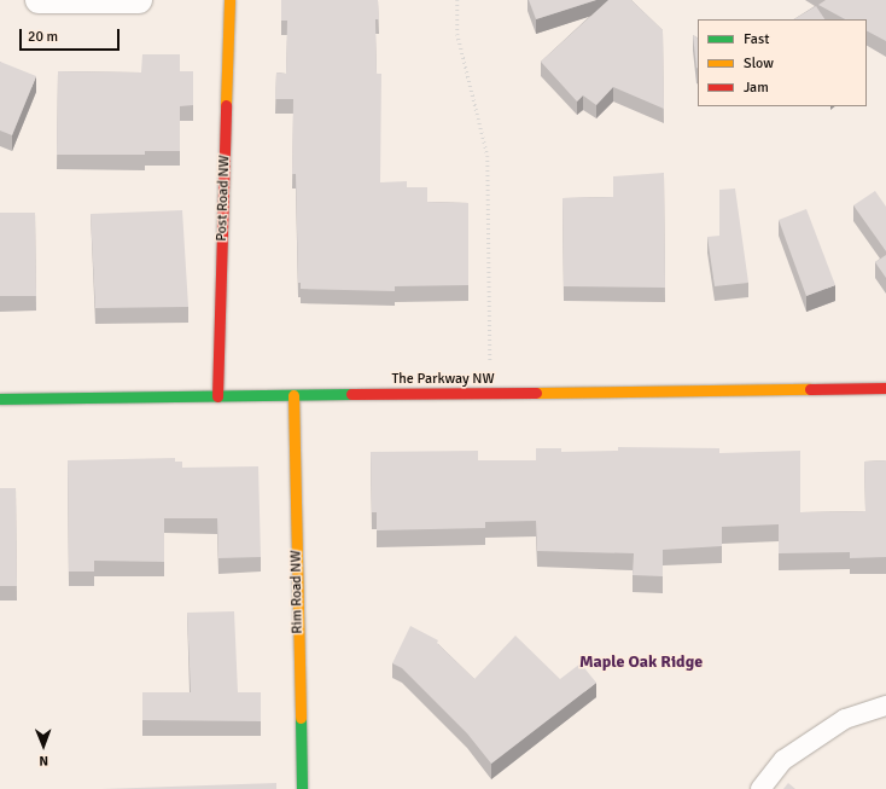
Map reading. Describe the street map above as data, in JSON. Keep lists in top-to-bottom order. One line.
{"streets":{"street":["Post Road NW","The Parkway NW","Rim Road NW"]},"crossings":[["Post Road NW","The Parkway NW"],["The Parkway NW","Rim Road NW"]],"districts":["Maple Oak Ridge"],"legend":["Fast","Slow","Jam"],"scale_bar":"20 m","north":"bottom"}
